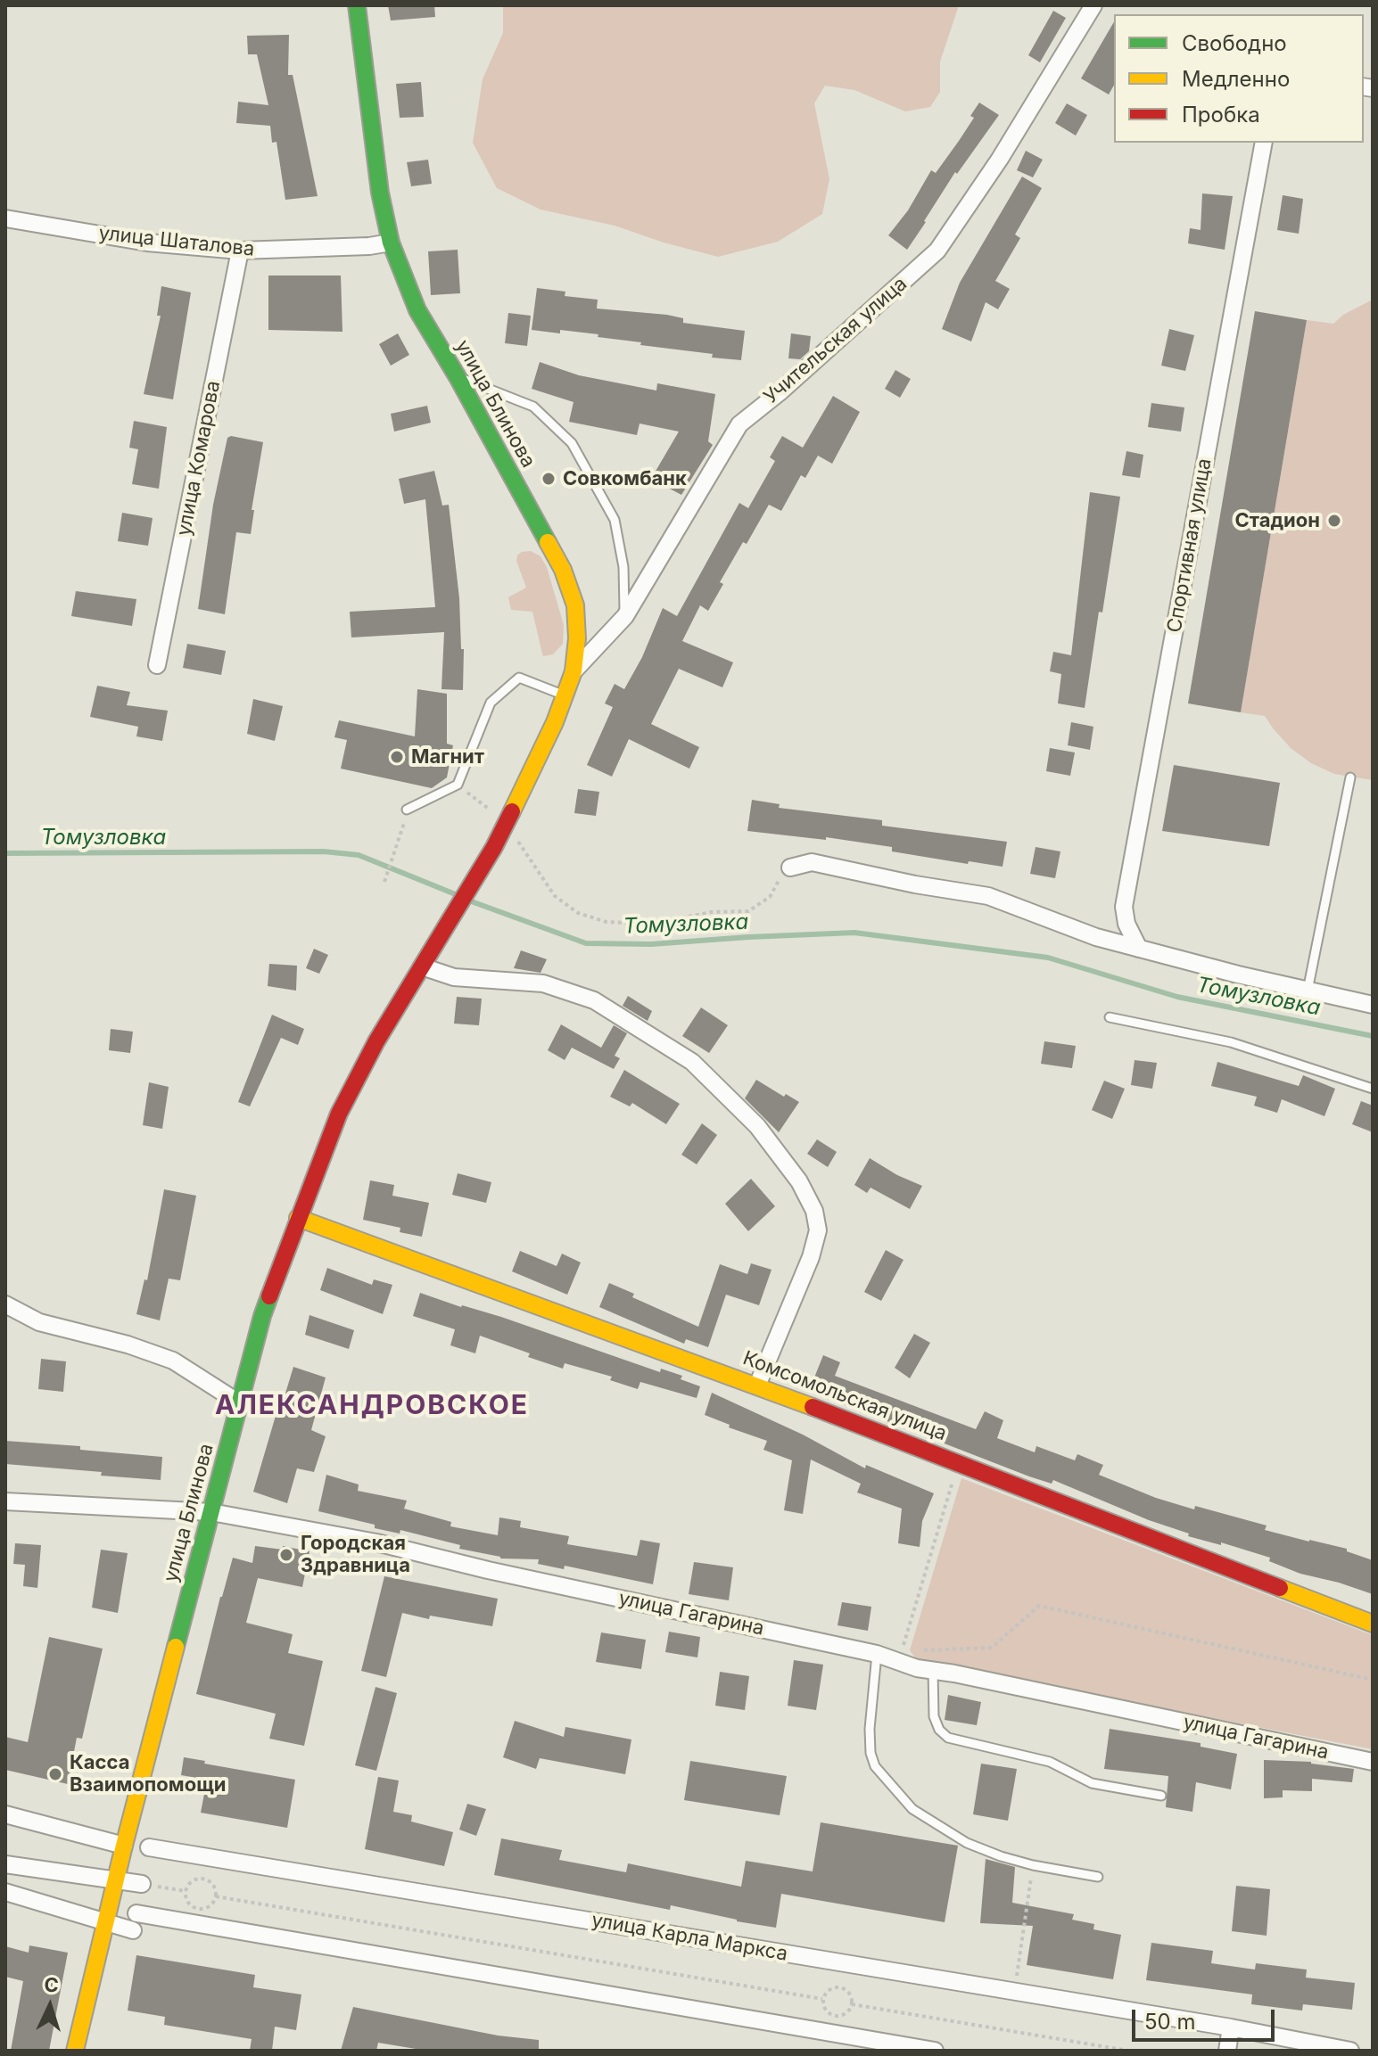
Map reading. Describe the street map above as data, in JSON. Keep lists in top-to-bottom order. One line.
{"streets":{"main road":["улица Блинова","Комсомольская улица"],"street":["улица Шаталова","Учительская улица","улица Комарова","Спортивная улица","улица Гагарина","улица Карла Маркса"]},"crossings":[["улица Шаталова","улица Блинова"],["улица Шаталова","улица Комарова"],["Учительская улица","улица Блинова"],["улица Блинова","Комсомольская улица"],["улица Блинова","улица Гагарина"]],"districts":["АЛЕКСАНДРОВСКОЕ"],"water":["Томузловка"],"places":["Совкомбанк","Стадион","Магнит","Городская Здравница","Касса Взаимопомощи"],"legend":["Свободно","Медленно","Пробка"],"scale_bar":"50 m","north":"top"}
